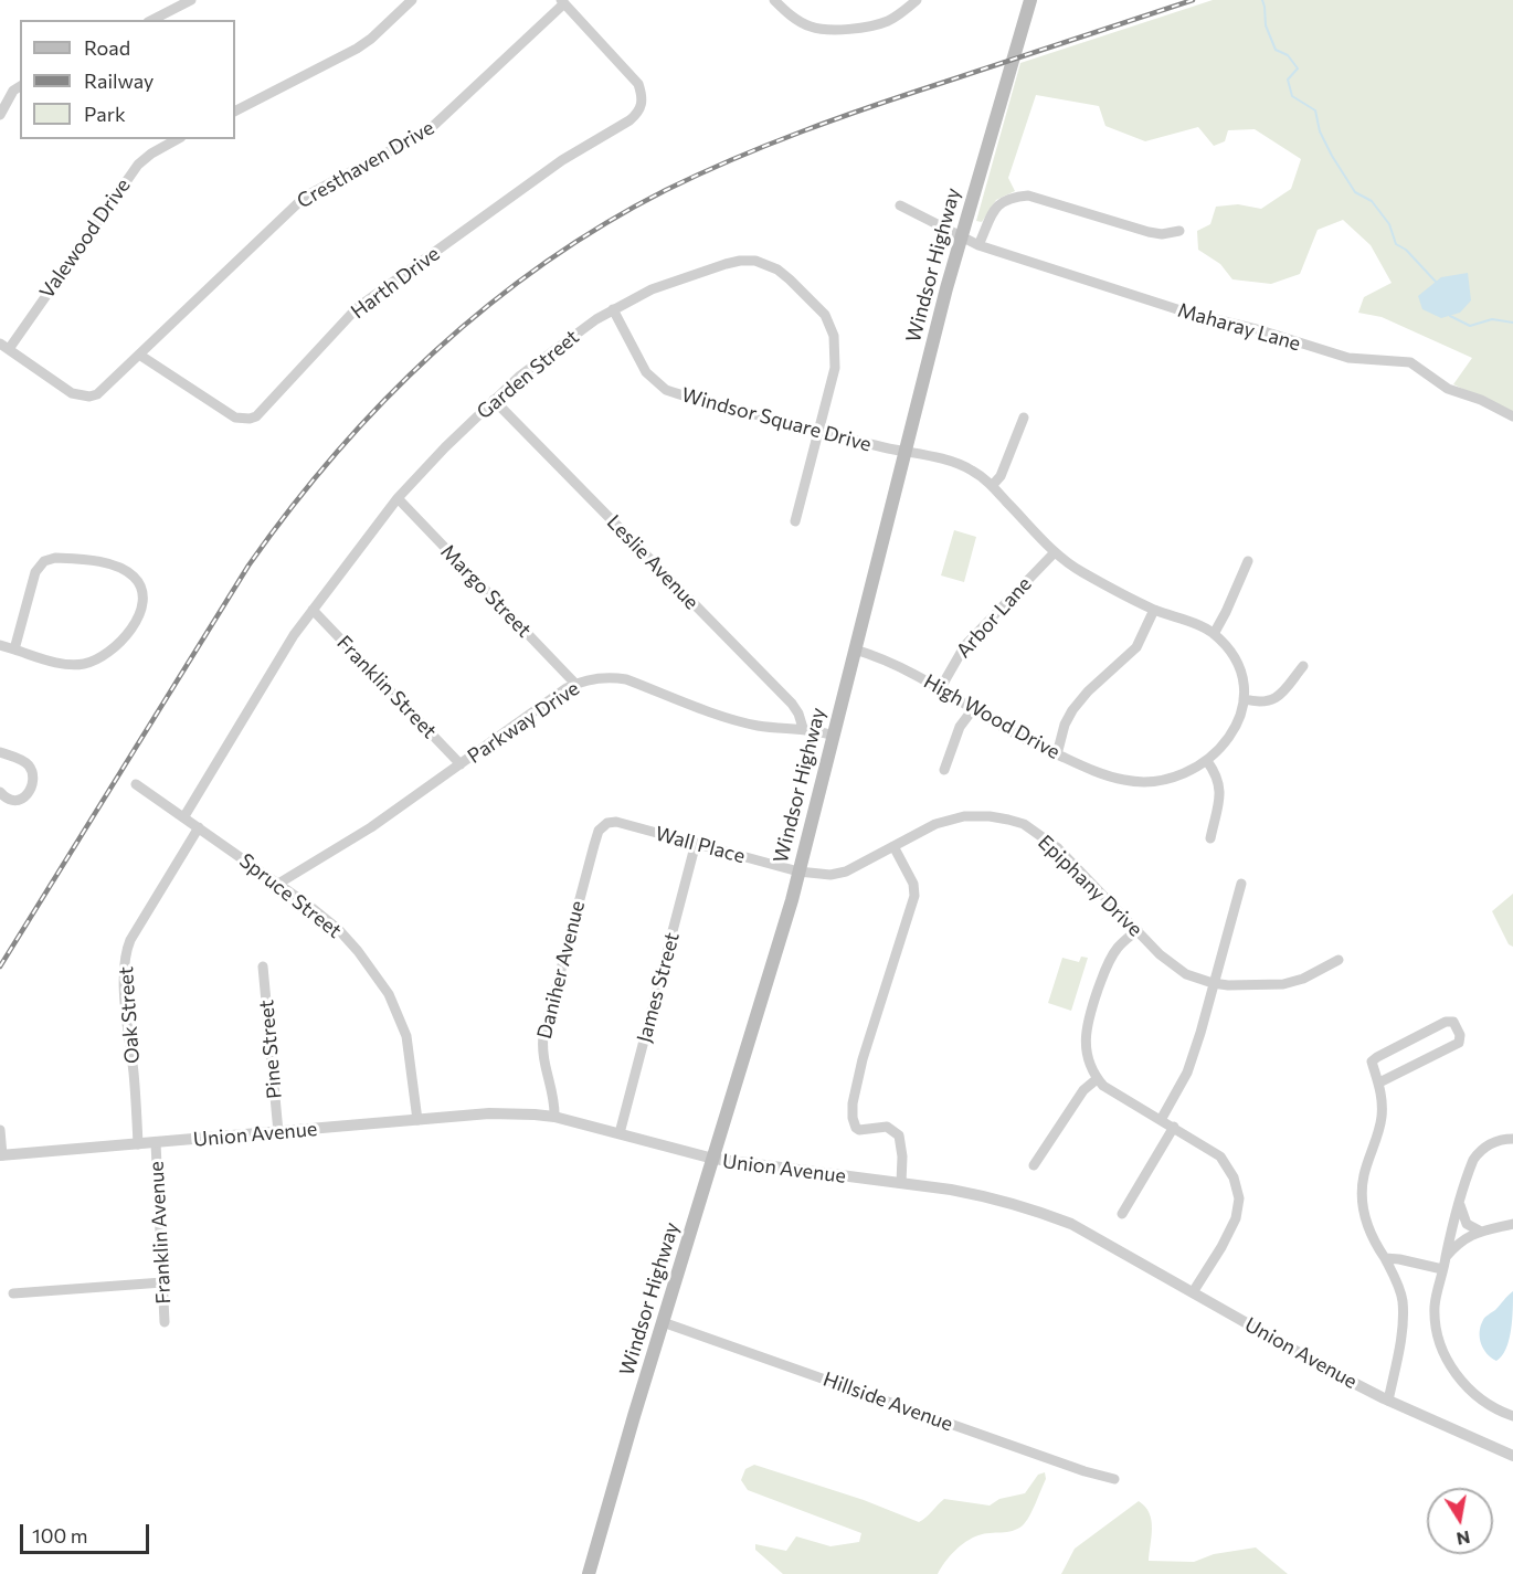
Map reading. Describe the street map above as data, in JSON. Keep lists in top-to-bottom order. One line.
{"streets":{"main road":["Windsor Highway"],"street":["Cresthaven Drive","Valewood Drive","Harth Drive","Maharay Lane","Garden Street","Windsor Square Drive","Leslie Avenue","Margo Street","Arbor Lane","Franklin Street","High Wood Drive","Parkway Drive","Wall Place","Epiphany Drive","Spruce Street","Daniher Avenue","James Street","Oak Street","Pine Street","Union Avenue","Franklin Avenue","Hillside Avenue"]},"crossings":[["Cresthaven Drive","Harth Drive"],["Windsor Highway","Maharay Lane"],["Windsor Highway","Windsor Square Drive"],["Windsor Highway","High Wood Drive"],["Windsor Highway","Parkway Drive"],["Windsor Highway","Wall Place"],["Windsor Highway","Epiphany Drive"],["Windsor Highway","Union Avenue"],["Windsor Highway","Hillside Avenue"],["Garden Street","Windsor Square Drive"],["Garden Street","Leslie Avenue"],["Garden Street","Margo Street"],["Garden Street","Franklin Street"],["Garden Street","Spruce Street"],["Leslie Avenue","Parkway Drive"],["Margo Street","Parkway Drive"],["Arbor Lane","High Wood Drive"],["Franklin Street","Parkway Drive"],["Parkway Drive","Spruce Street"],["Wall Place","Epiphany Drive"],["Wall Place","Daniher Avenue"],["Wall Place","James Street"],["Spruce Street","Oak Street"],["Spruce Street","Union Avenue"],["Daniher Avenue","Union Avenue"],["James Street","Union Avenue"],["Oak Street","Union Avenue"],["Pine Street","Union Avenue"],["Union Avenue","Franklin Avenue"]],"legend":["Road","Railway","Park"],"scale_bar":"100 m","north":"bottom"}
